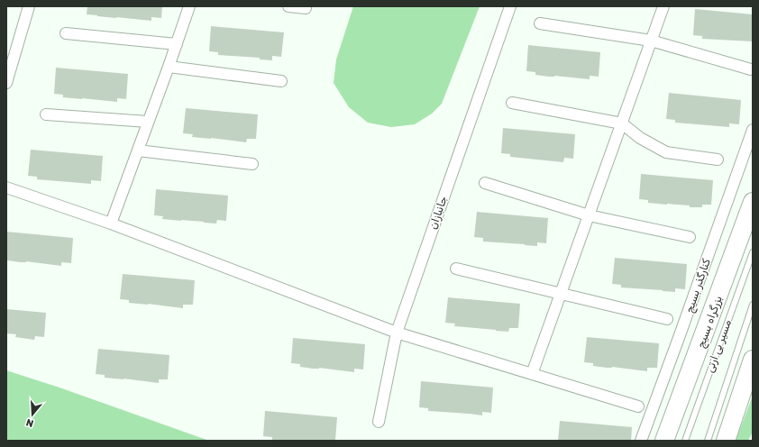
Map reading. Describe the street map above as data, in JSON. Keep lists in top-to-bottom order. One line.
{"streets":{"highway":["بزرگراه بسیج"],"street":["جانبازان","کنارگذر بسیج"],"lane":["مسیر بی ارتی"]},"north":"bottom"}
